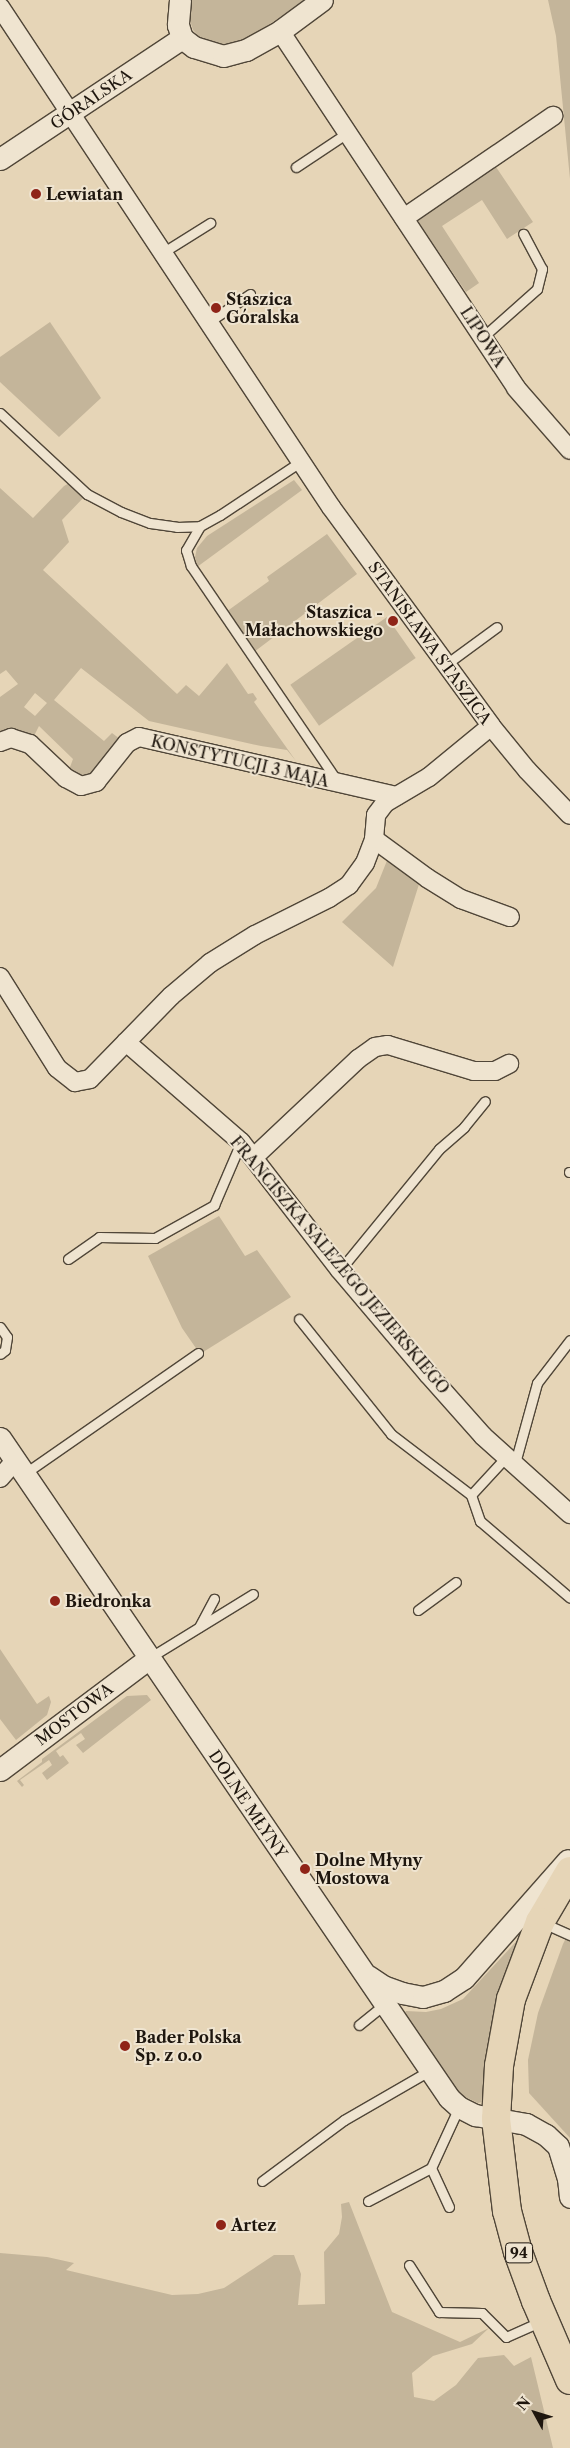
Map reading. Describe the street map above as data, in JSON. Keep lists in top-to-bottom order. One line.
{"streets":{"main road":["94"],"street":["GÓRALSKA","LIPOWA","STANISŁAWA STASZICA","KONSTYTUCJI 3 MAJA","FRANCISZKA SALEZEGO JEZIERSKIEGO","MOSTOWA","DOLNE MŁYNY"]},"crossings":[["GÓRALSKA","STANISŁAWA STASZICA"],["MOSTOWA","DOLNE MŁYNY"],["DOLNE MŁYNY","94"]],"places":["Lewiatan","Staszica Góralska","Staszica - Małachowskiego","Biedronka","Dolne Młyny Mostowa","Bader Polska Sp. z o.o","Artez"],"north":"top left"}
